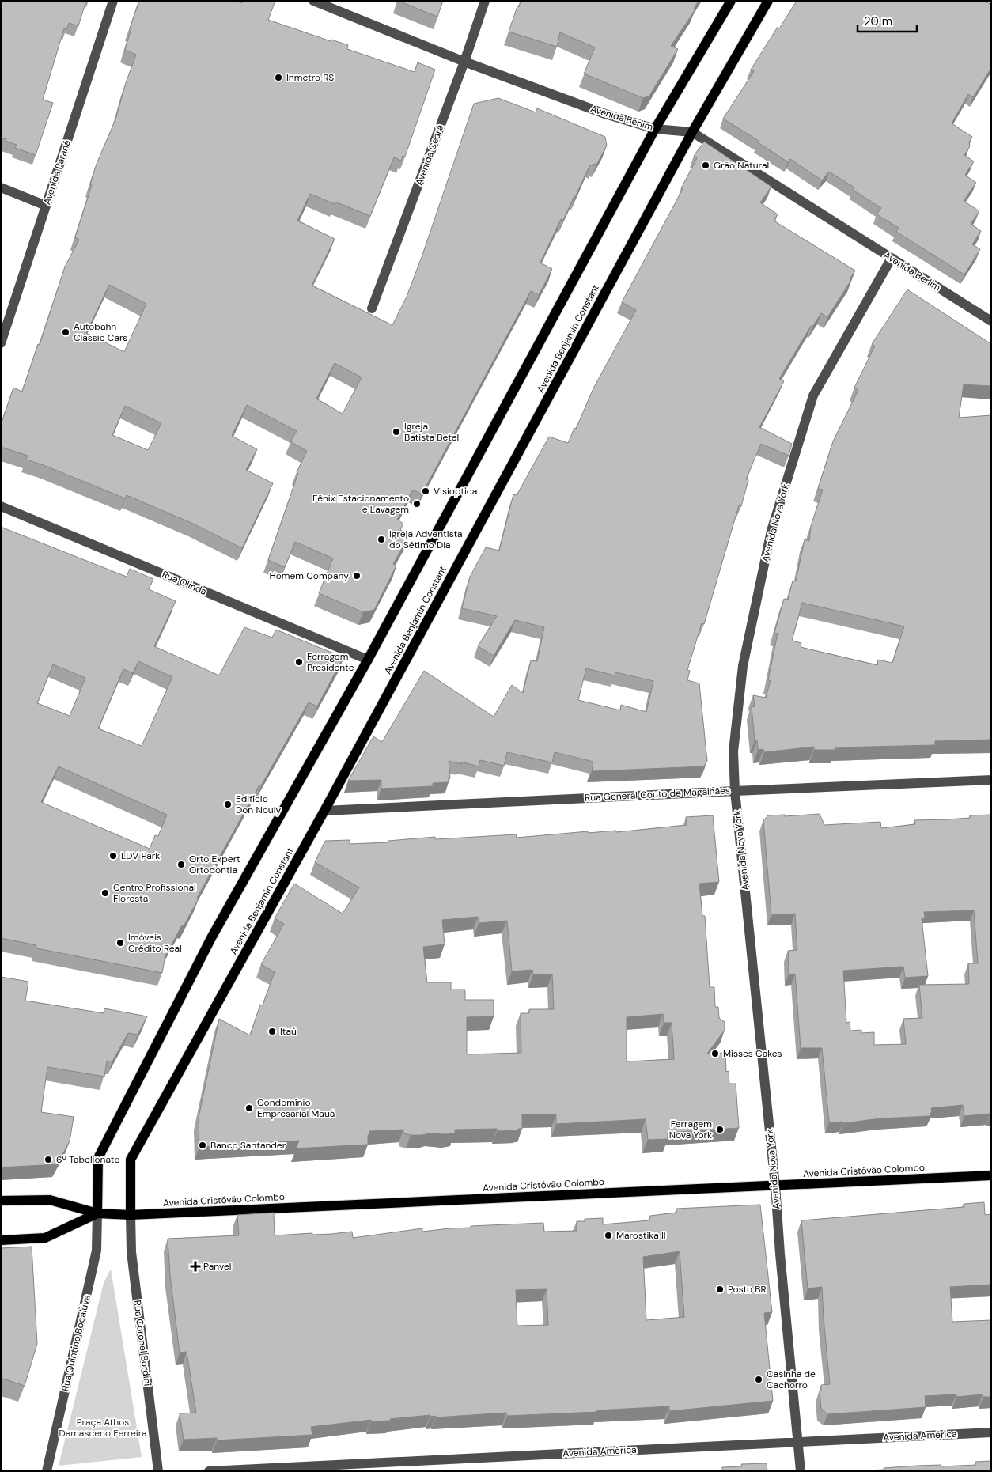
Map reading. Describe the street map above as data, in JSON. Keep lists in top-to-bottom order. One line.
{"streets":{"main road":["Avenida Benjamin Constant","Avenida Cristóvão Colombo"],"street":["Avenida Berlim","Avenida Ceará","Avenida Paraná","Avenida Nova York","Rua Olinda","Rua General Couto de Magalhães","Rua Quintino Bocaiúva","Rua Coronel Bordini","Avenida América"]},"crossings":[["Avenida Berlim","Avenida Ceará"],["Avenida Berlim","Avenida Benjamin Constant"],["Avenida Berlim","Avenida Nova York"],["Avenida Benjamin Constant","Rua General Couto de Magalhães"],["Avenida Benjamin Constant","Avenida Cristóvão Colombo"],["Avenida Benjamin Constant","Rua Coronel Bordini"],["Avenida Nova York","Rua General Couto de Magalhães"],["Avenida Nova York","Avenida Cristóvão Colombo"],["Avenida Nova York","Avenida América"],["Avenida Cristóvão Colombo","Rua Quintino Bocaiúva"],["Avenida Cristóvão Colombo","Rua Coronel Bordini"]],"parks":["Praça Athos Damasceno Ferreira"],"places":{"other":["Inmetro RS","Grão Natural","Autobahn Classic Cars","Igreja Batista Betel","Visioptica","Fênix Estacionamento e Lavagem","Igreja Adventista do Sétimo Dia","Homem Company","Ferragem Presidente","Edifício Don Nouly","LDV Park","Orto Expert Ortodontia","Centro Profissional Floresta","Imóveis Crédito Real","Itaú","Misses Cakes","Condomínio Empresarial Mauá","Ferragem Nova York","Banco Santander","6º Tabelionato","Marostika II","Posto BR","Casinha de Cachorro"],"health":["Panvel"]},"scale_bar":"20 m"}
